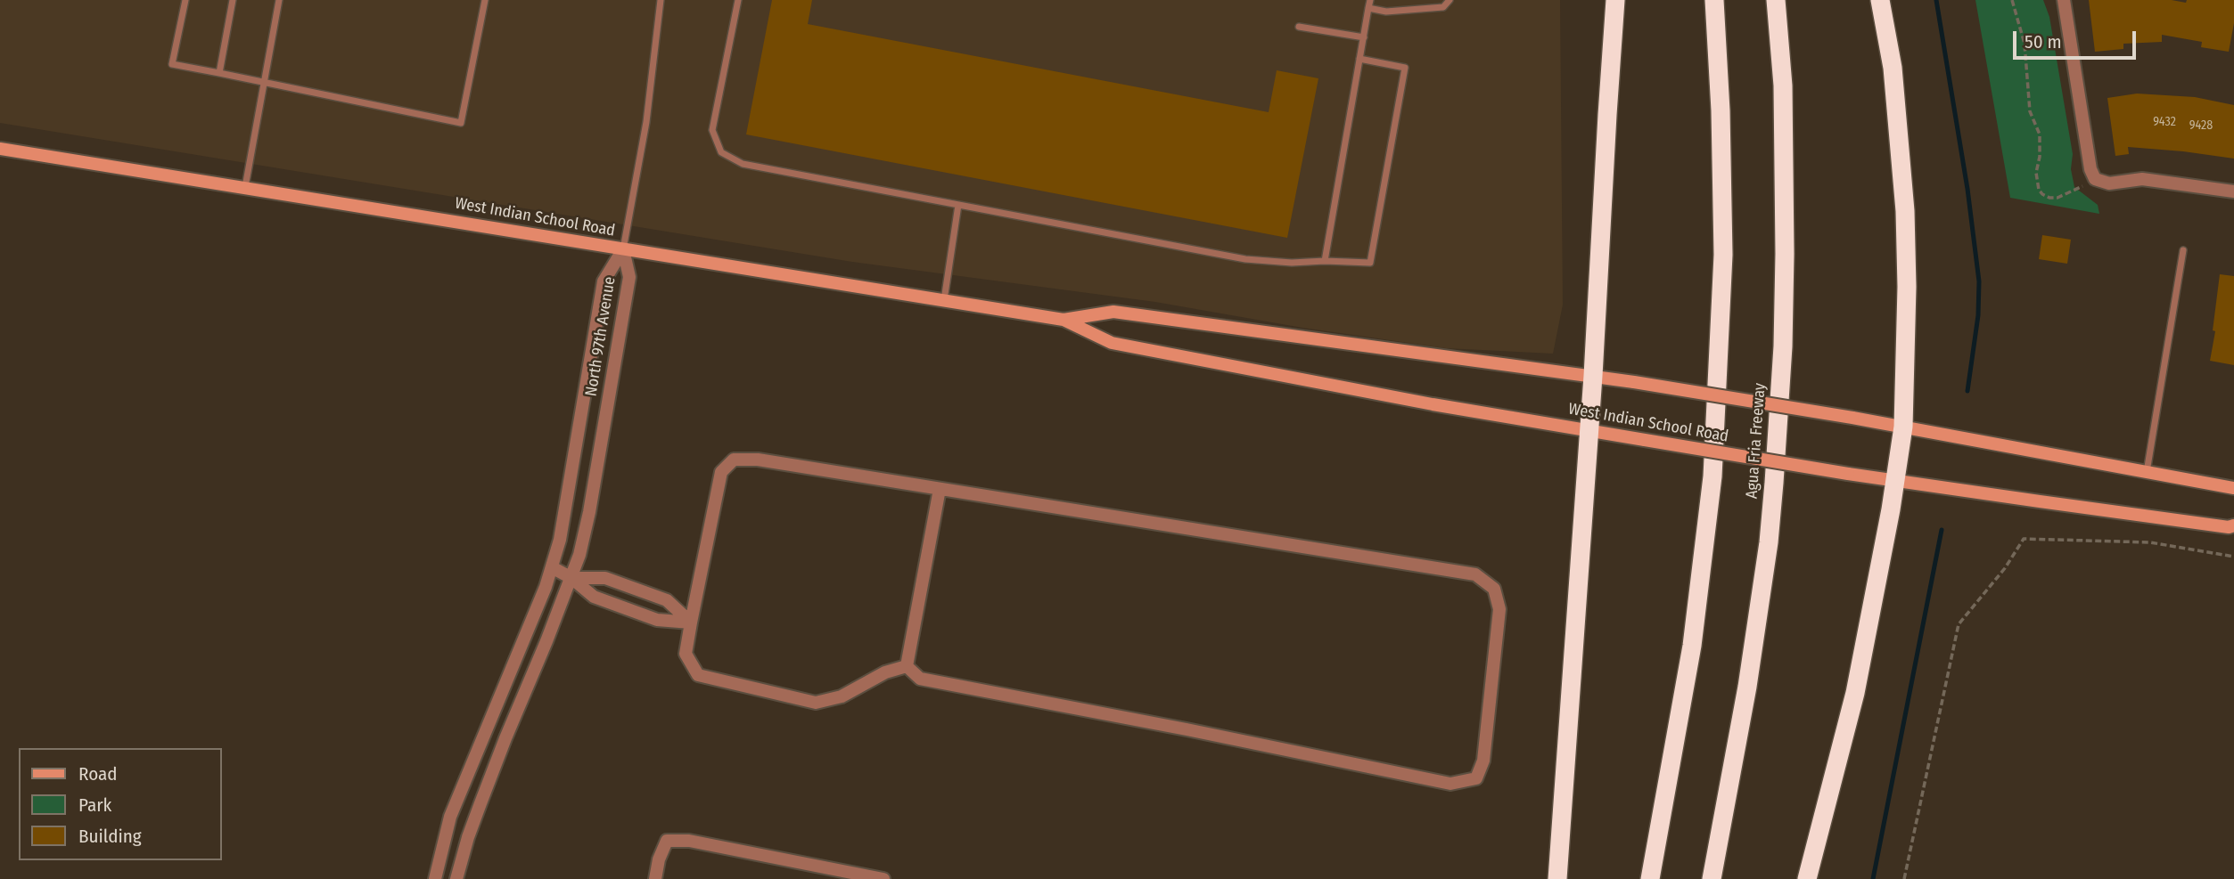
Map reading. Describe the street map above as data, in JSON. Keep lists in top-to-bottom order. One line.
{"streets":{"highway":["Agua Fria Freeway"],"main road":["West Indian School Road"],"street":["North 97th Avenue"]},"crossings":[["West Indian School Road","North 97th Avenue"]],"house_numbers":["9432","9428"],"legend":["Road","Park","Building"],"scale_bar":"50 m"}
